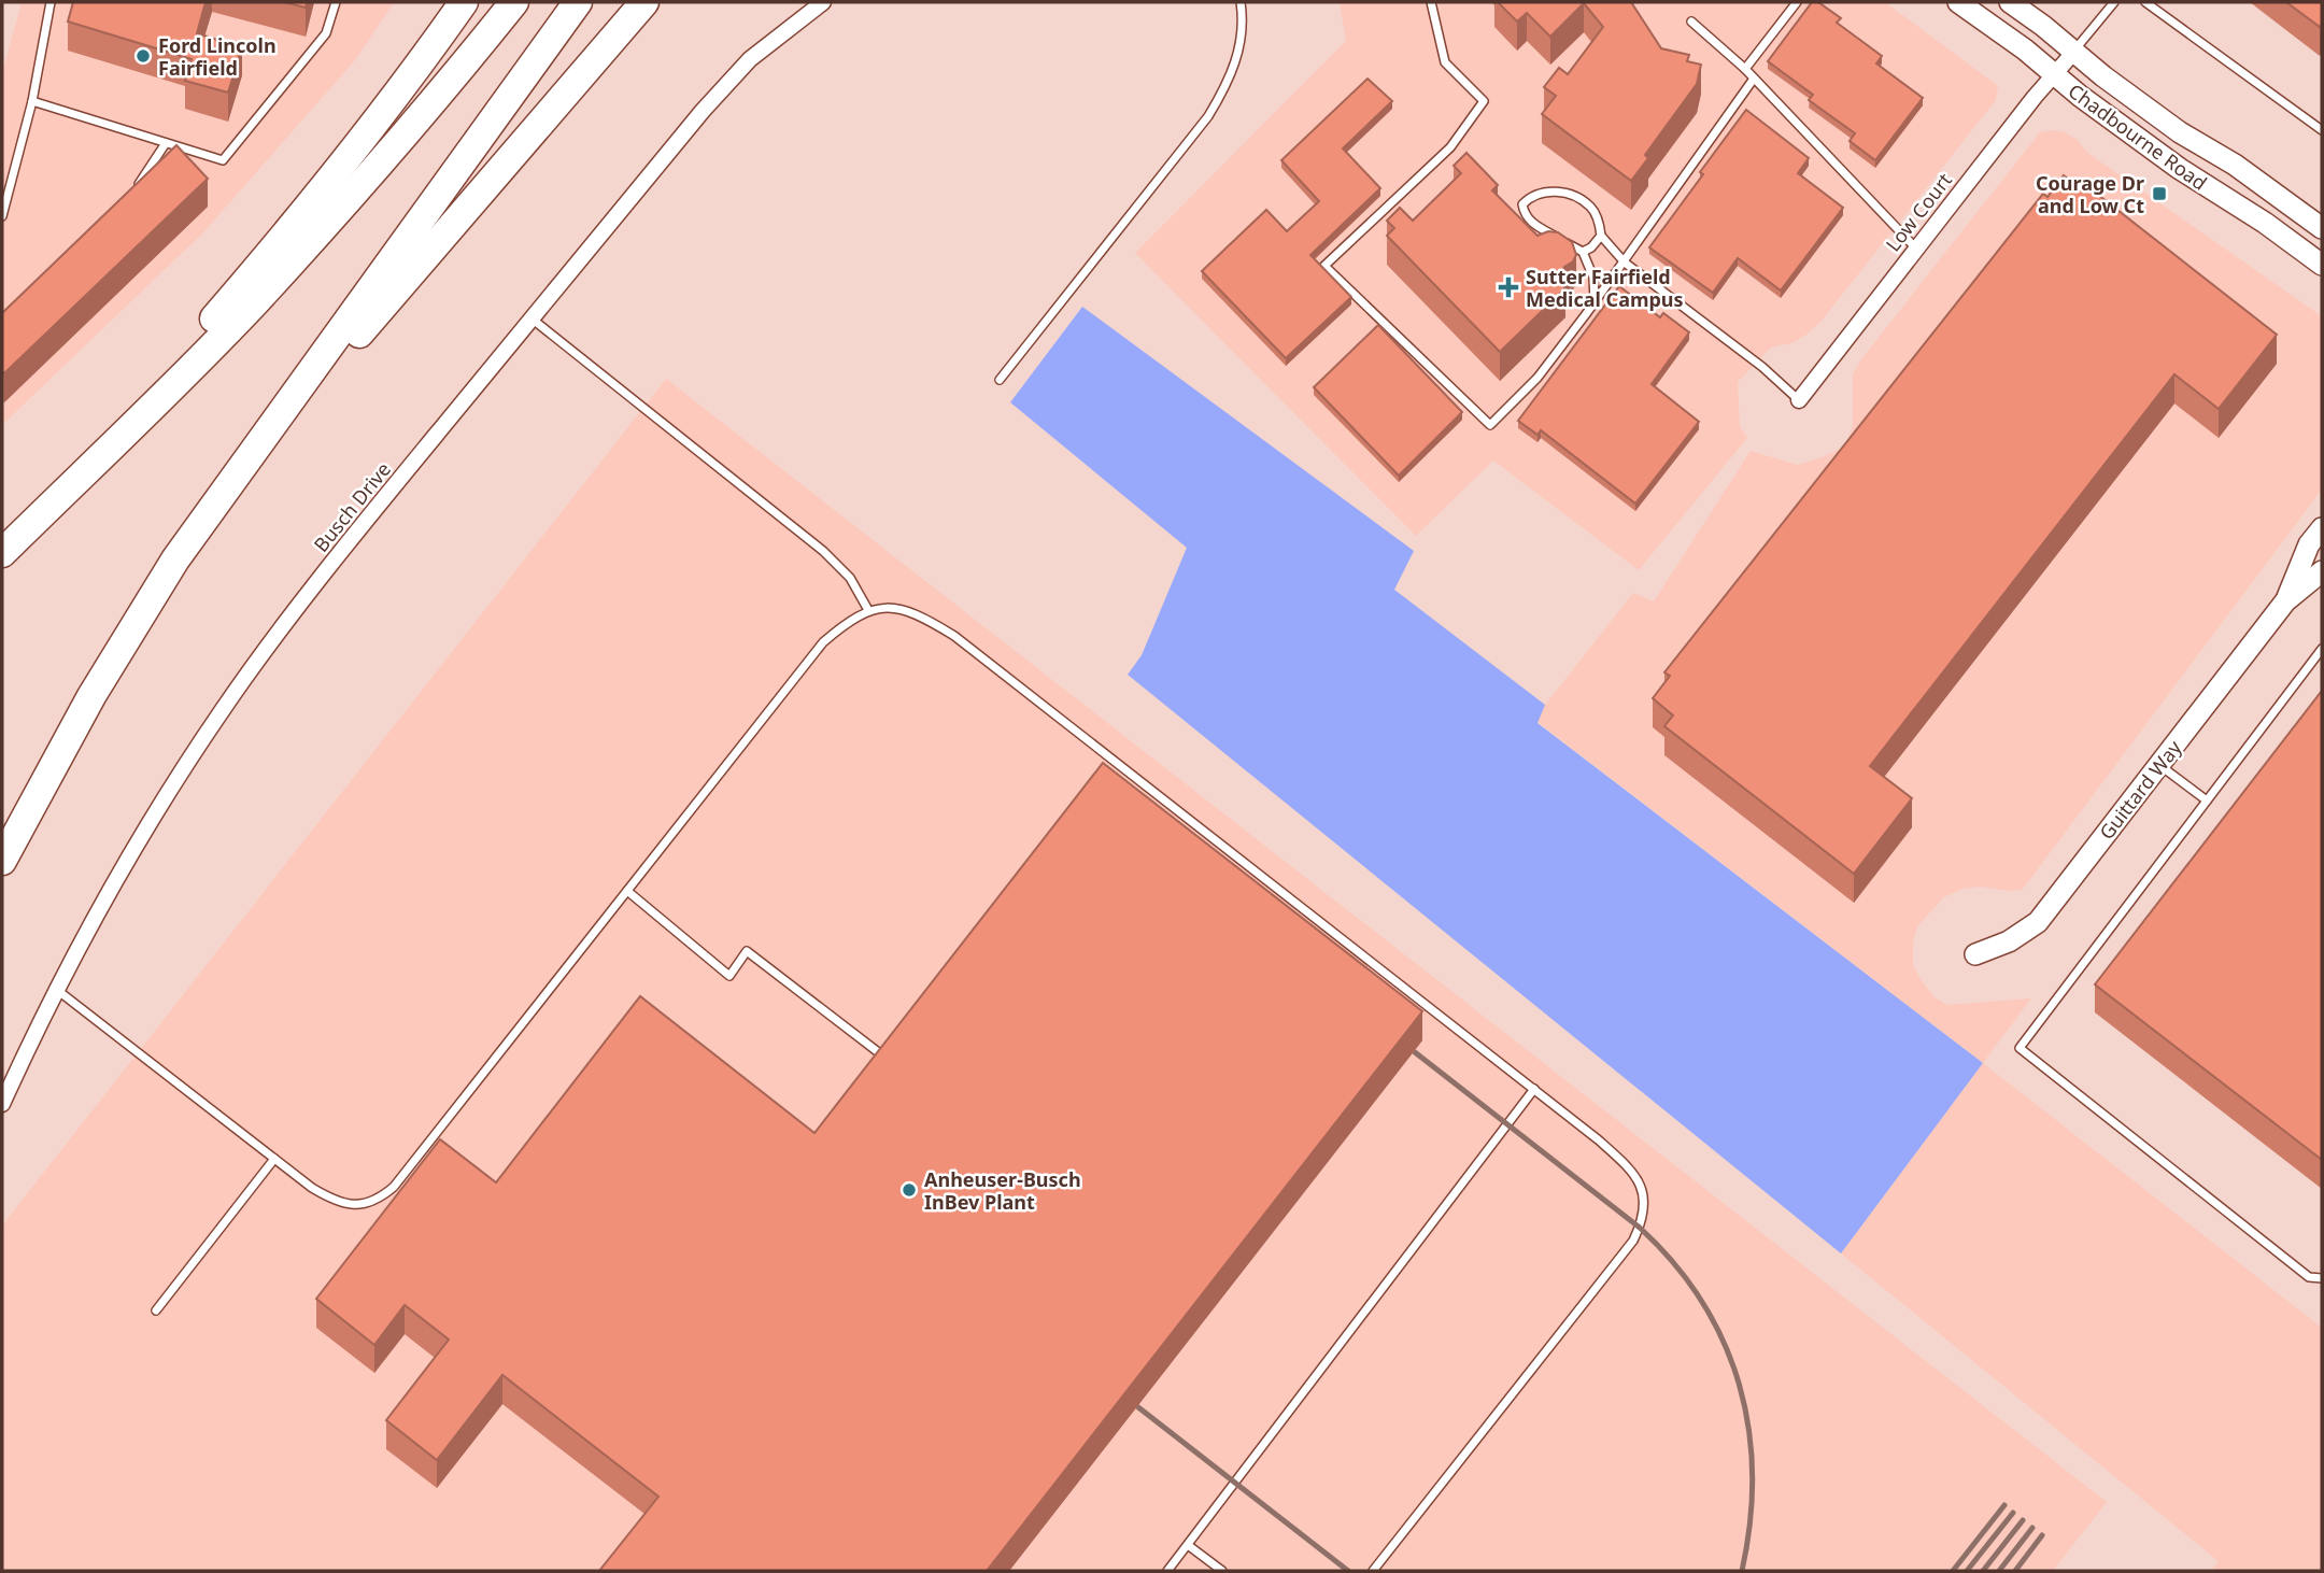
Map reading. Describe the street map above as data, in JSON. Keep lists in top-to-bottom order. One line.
{"streets":{"main road":["Chadbourne Road","Guittard Way"],"street":["Low Court","Busch Drive"]},"crossings":[["Chadbourne Road","Low Court"]],"places":{"other":["Ford Lincoln Fairfield","Anheuser-Busch InBev Plant"],"transit":["Courage Dr and Low Ct"],"health":["Sutter Fairfield Medical Campus"]}}
